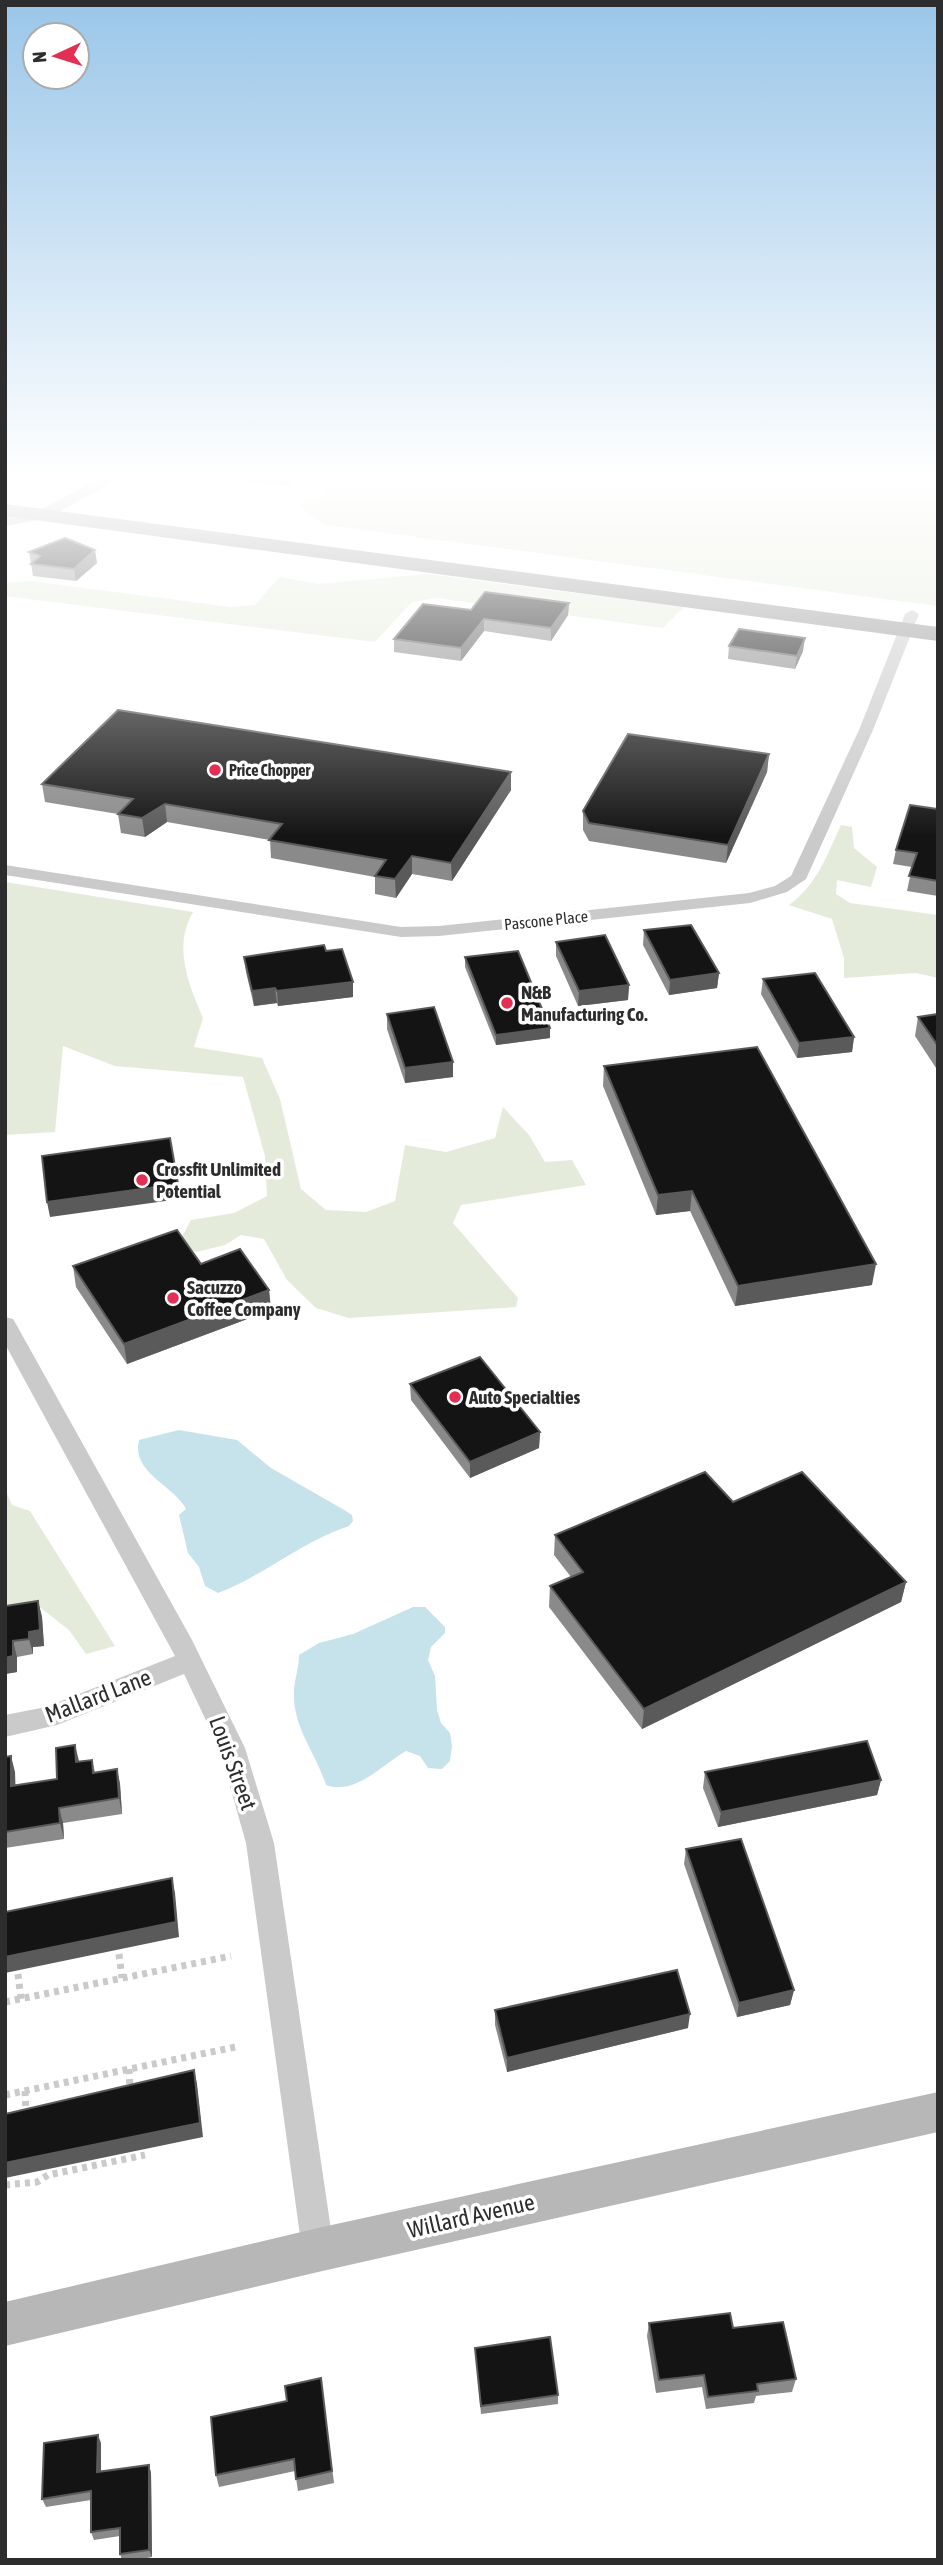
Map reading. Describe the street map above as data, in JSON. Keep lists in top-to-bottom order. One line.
{"streets":{"main road":["Willard Avenue"],"street":["Pascone Place","Mallard Lane","Louis Street"]},"crossings":[["Mallard Lane","Louis Street"],["Louis Street","Willard Avenue"]],"places":["Price Chopper","N&B Manufacturing Co.","Crossfit Unlimited Potential","Sacuzzo Coffee Company","Auto Specialties"],"north":"left"}
